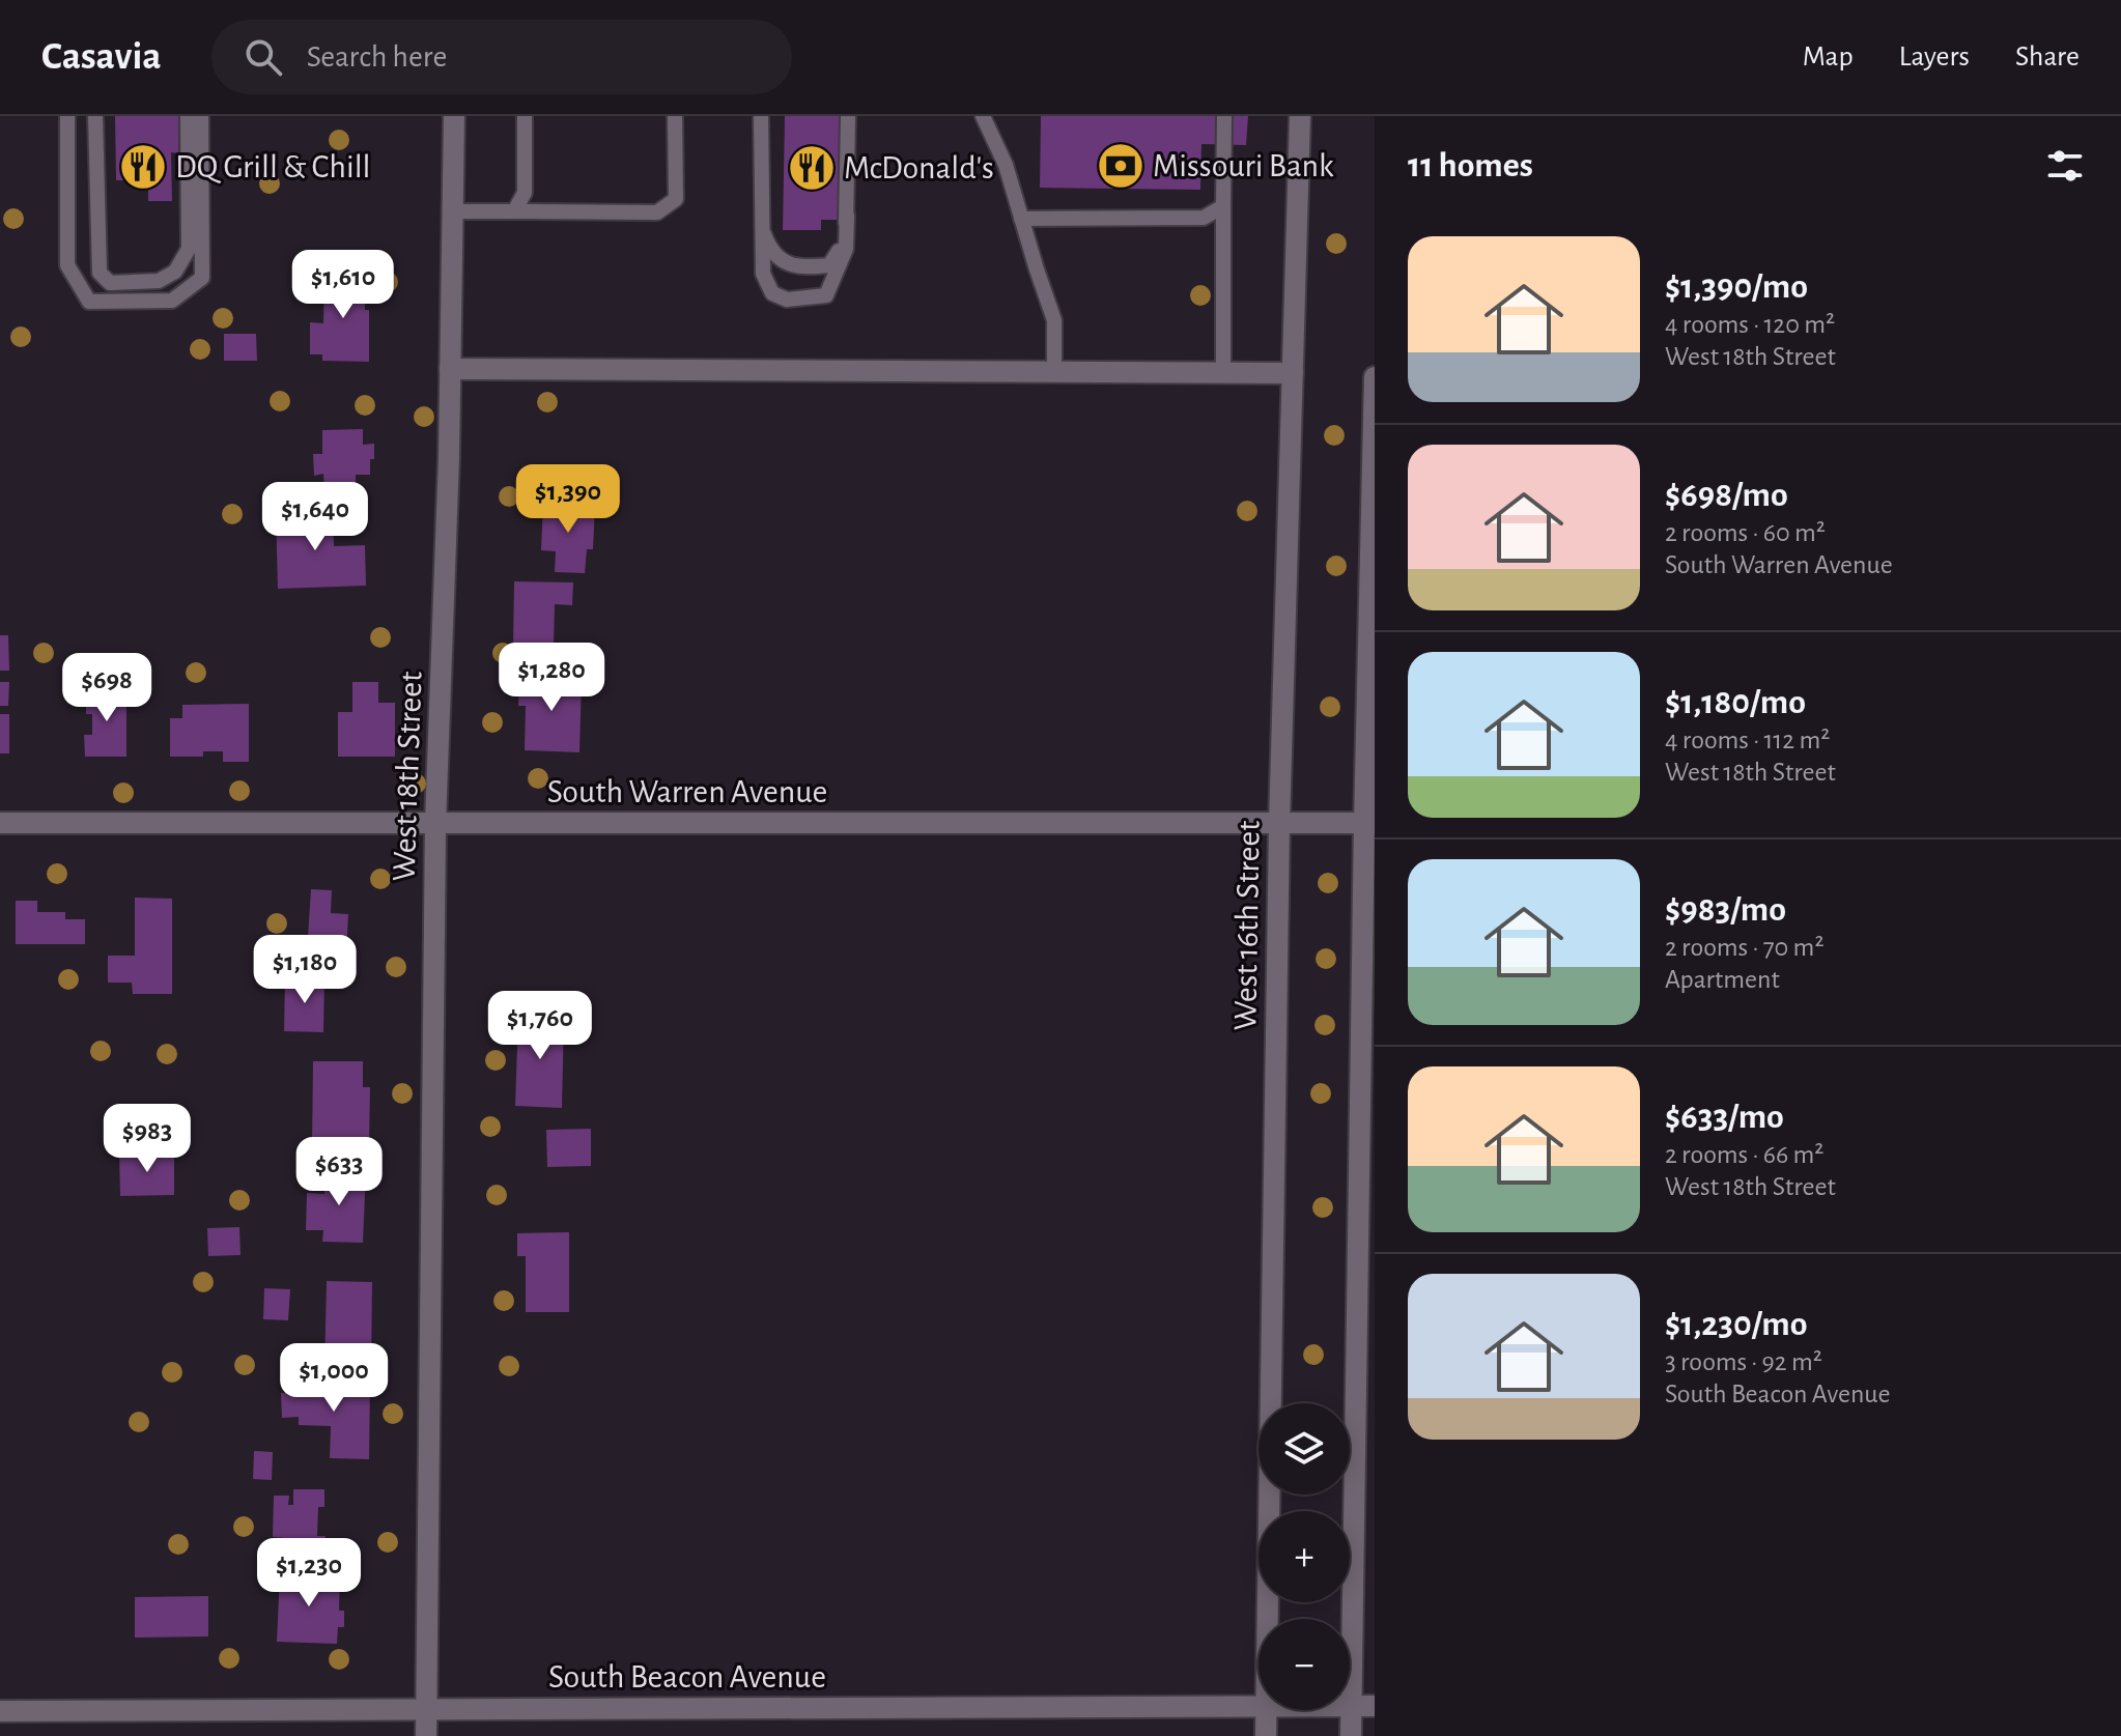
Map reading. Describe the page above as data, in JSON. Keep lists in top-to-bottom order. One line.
{"streets":{"street":["West 18th Street","South Warren Avenue","West 16th Street","South Beacon Avenue"]},"crossings":[["West 18th Street","South Warren Avenue"],["West 18th Street","South Beacon Avenue"],["South Warren Avenue","West 16th Street"]],"places":{"bank":["Missouri Bank"],"restaurant":["DQ Grill & Chill","McDonald's"]},"page":{"header":"Casavia","search":"Search here","nav":["Map","Layers","Share"],"heading":"11 homes","list":[{"name":"$1,390/mo","note":"4 rooms · 120 m² · West 18th Street"},{"name":"$698/mo","note":"2 rooms · 60 m² · South Warren Avenue"},{"name":"$1,180/mo","note":"4 rooms · 112 m² · West 18th Street"},{"name":"$983/mo","note":"2 rooms · 70 m² · Apartment"},{"name":"$633/mo","note":"2 rooms · 66 m² · West 18th Street"},{"name":"$1,230/mo","note":"3 rooms · 92 m² · South Beacon Avenue"}],"price":["$1,610","$1,390","$1,640","$1,280","$698","$1,180","$1,760","$983","$633","$1,000","$1,230"],"map_buttons":["+","−"]}}
